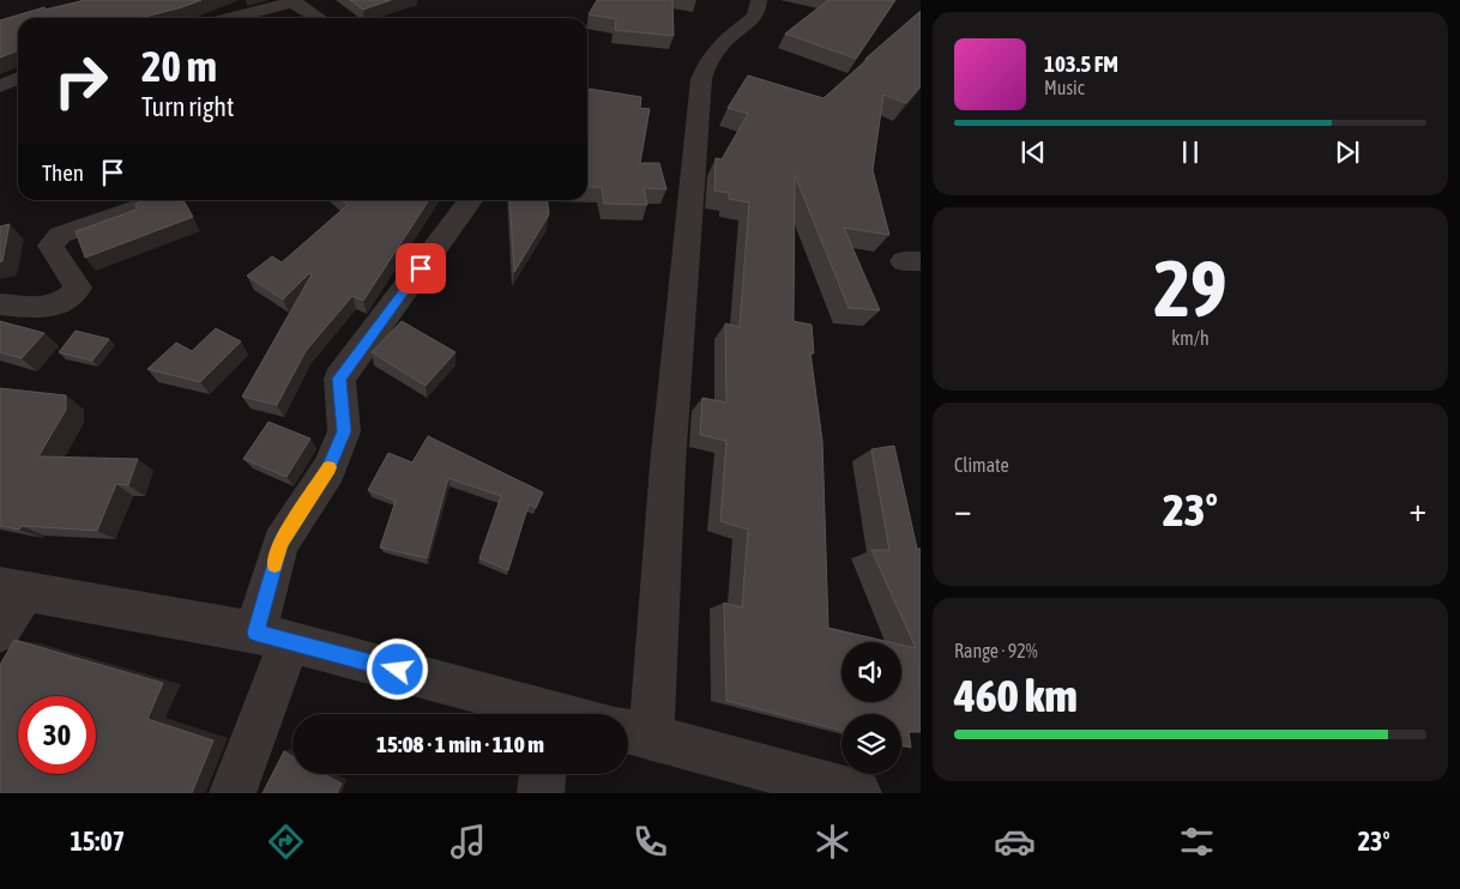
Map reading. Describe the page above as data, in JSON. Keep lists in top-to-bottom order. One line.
{"page":{"turn":["20 m","Turn right"],"song":["103.5 FM","Music"],"then":"Then","tile":[["29","km/h"],"Climate",["Range · 92%","460 km"]],"heat":["−","23°","+"],"limit":"30","trip":"15:08 · 1 min · 110 m","tabs":["15:07","23°"]}}
